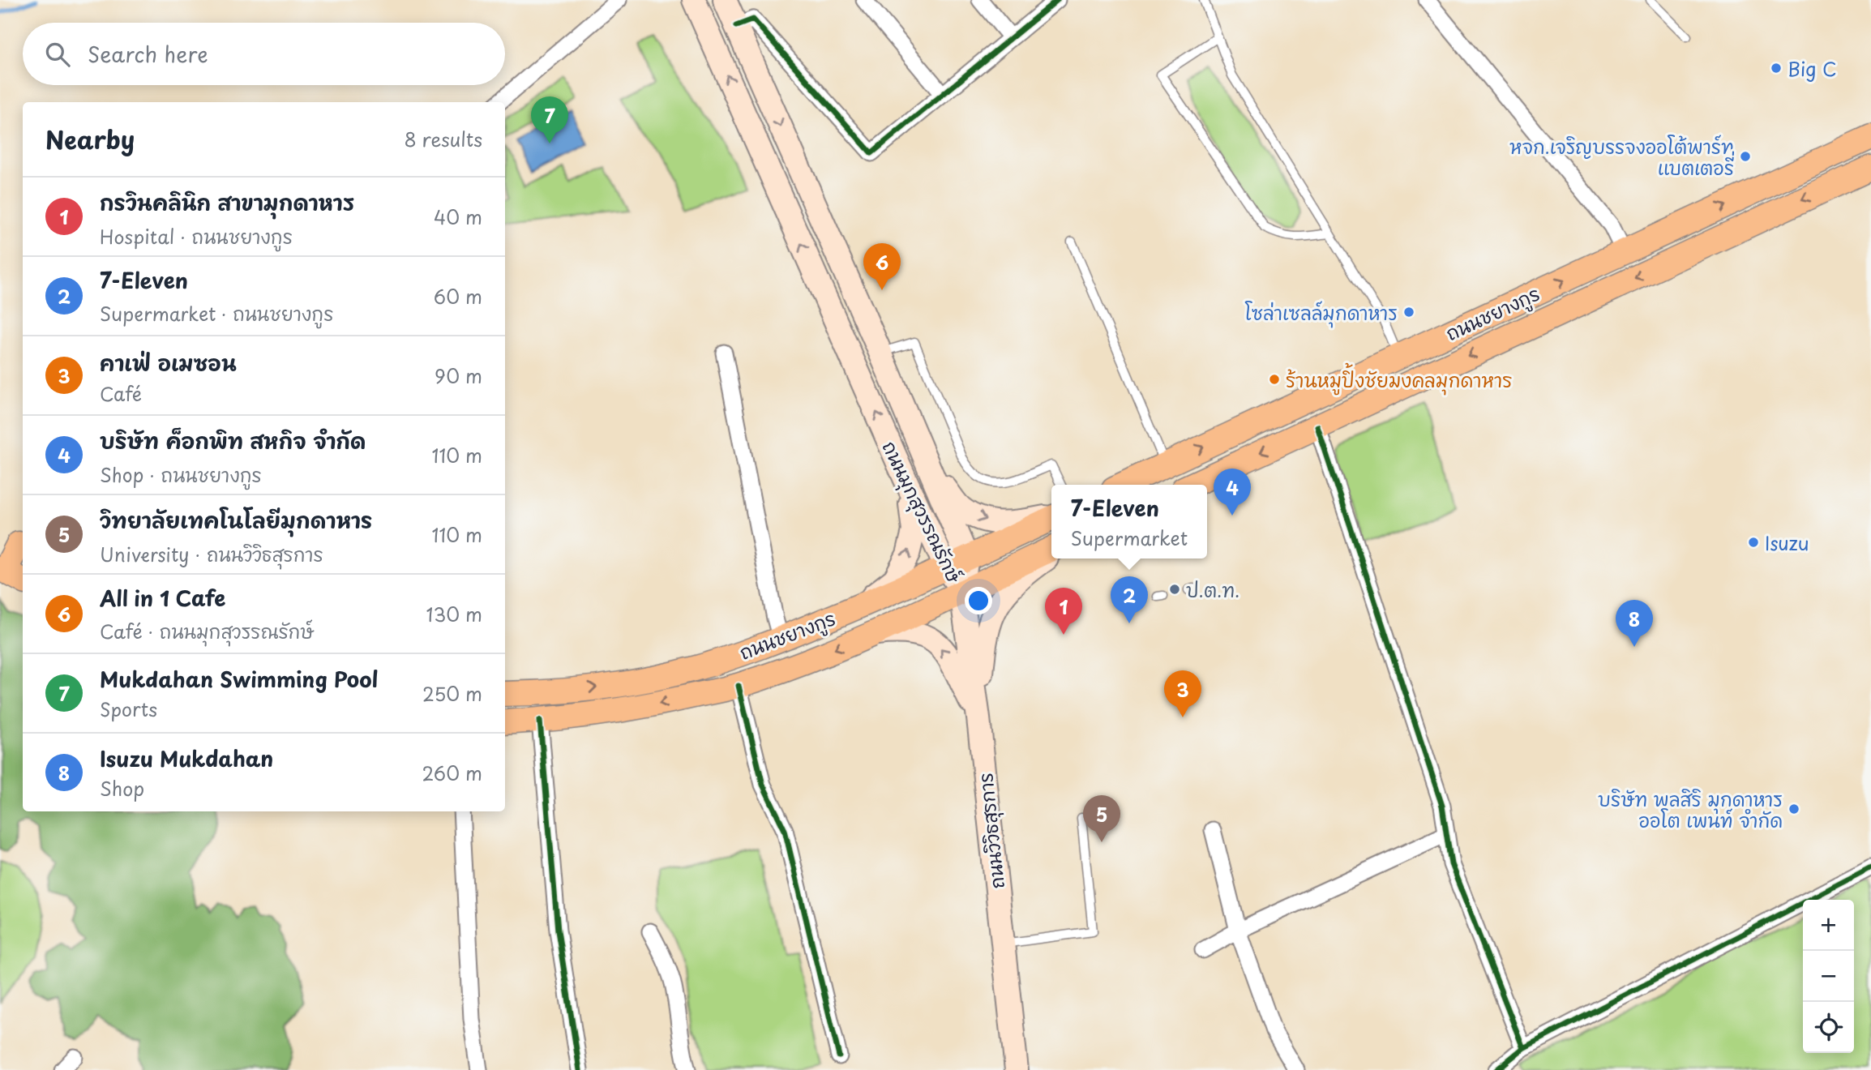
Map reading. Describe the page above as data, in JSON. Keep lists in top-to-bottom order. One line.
{"streets":{"main road":["ถนนชยางกูร","ถนนมุกสุวรรณรักษ์","ถนนวิวิธสุรการ"]},"crossings":[["ถนนชยางกูร","ถนนมุกสุวรรณรักษ์"],["ถนนชยางกูร","ถนนวิวิธสุรการ"],["ถนนมุกสุวรรณรักษ์","ถนนวิวิธสุรการ"]],"places":["Big C","หจก.เจริญบรรจงออโต้พาร์ท แบตเตอรี่","โซล่าเซลล์มุกดาหาร","ร้านหมูปิ้งชัยมงคลมุกดาหาร","Isuzu","ป.ต.ท.","บริษัท พลสิริ มุกดาหาร ออโต เพนท์ จำกัด"],"page":{"search":"Search here","pins":["7","6","4","2","1","8","3","5"],"heading":["Nearby","8 results"],"list":[{"mark":"1","name":"กรวินคลินิก สาขามุกดาหาร","note":"Hospital · ถนนชยางกูร","value":"40 m"},{"mark":"2","name":"7-Eleven","note":"Supermarket · ถนนชยางกูร","value":"60 m"},{"mark":"3","name":"คาเฟ่ อเมซอน","note":"Café","value":"90 m"},{"mark":"4","name":"บริษัท ค็อกพิท สหกิจ จำกัด","note":"Shop · ถนนชยางกูร","value":"110 m"},{"mark":"5","name":"วิทยาลัยเทคโนโลยีมุกดาหาร","note":"University · ถนนวิวิธสุรการ","value":"110 m"},{"mark":"6","name":"All in 1 Cafe","note":"Café · ถนนมุกสุวรรณรักษ์","value":"130 m"},{"mark":"7","name":"Mukdahan Swimming Pool","note":"Sports","value":"250 m"},{"mark":"8","name":"Isuzu Mukdahan","note":"Shop","value":"260 m"}],"popup":["7-Eleven","Supermarket"],"map_buttons":["+","−"]}}
